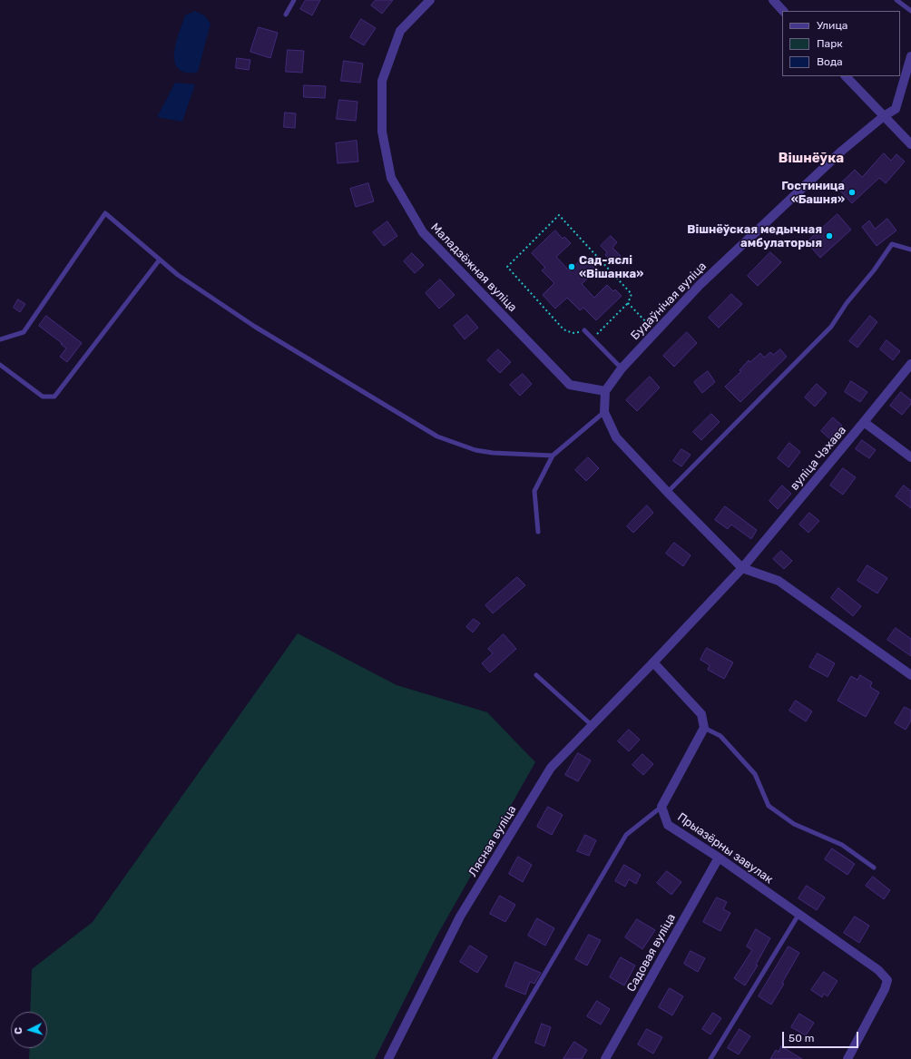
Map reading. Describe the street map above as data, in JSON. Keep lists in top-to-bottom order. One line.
{"streets":{"street":["Маладзёжная вуліца","Будаўнічая вуліца","вуліца Чэхава","Лясная вуліца","Прыазёрны завулак","Садовая вуліца"]},"crossings":[["Маладзёжная вуліца","Будаўнічая вуліца"],["вуліца Чэхава","Лясная вуліца"],["Прыазёрны завулак","Садовая вуліца"]],"districts":["Вішнёўка"],"places":["Гостиница «Башня»","Вішнёўская медычная амбулаторыя","Сад-яслі «Вішанка»"],"legend":["Улица","Парк","Вода"],"scale_bar":"50 m","north":"left"}
